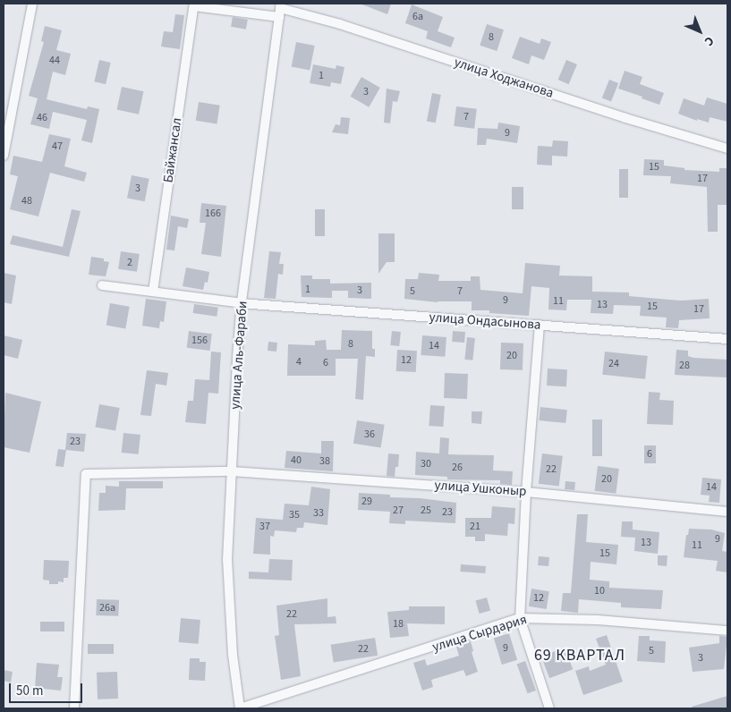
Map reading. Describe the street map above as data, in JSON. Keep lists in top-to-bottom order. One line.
{"streets":{"street":["улица Ходжанова","Байжансал","улица Ондасынова","улица Аль-Фараби","улица Ушконыр","улица Сырдария"]},"crossings":[["улица Ходжанова","Байжансал"],["улица Ходжанова","улица Аль-Фараби"],["Байжансал","улица Аль-Фараби"],["улица Ондасынова","улица Аль-Фараби"],["улица Аль-Фараби","улица Ушконыр"],["улица Аль-Фараби","улица Сырдария"]],"districts":["69 КВАРТАЛ"],"house_numbers":["6а","8","44","1","3","7","46","9","47","15","17","3","48","166","2","1","3","5","7","9","11","13","15","17","156","8","14","20","12","4","6","24","28","36","23","6","40","38","30","26","22","20","14","29","27","25","23","33","35","37","21","9","13","11","15","10","12","26а","22","18","9","22","5","3"],"scale_bar":"50 m","north":"bottom right"}
